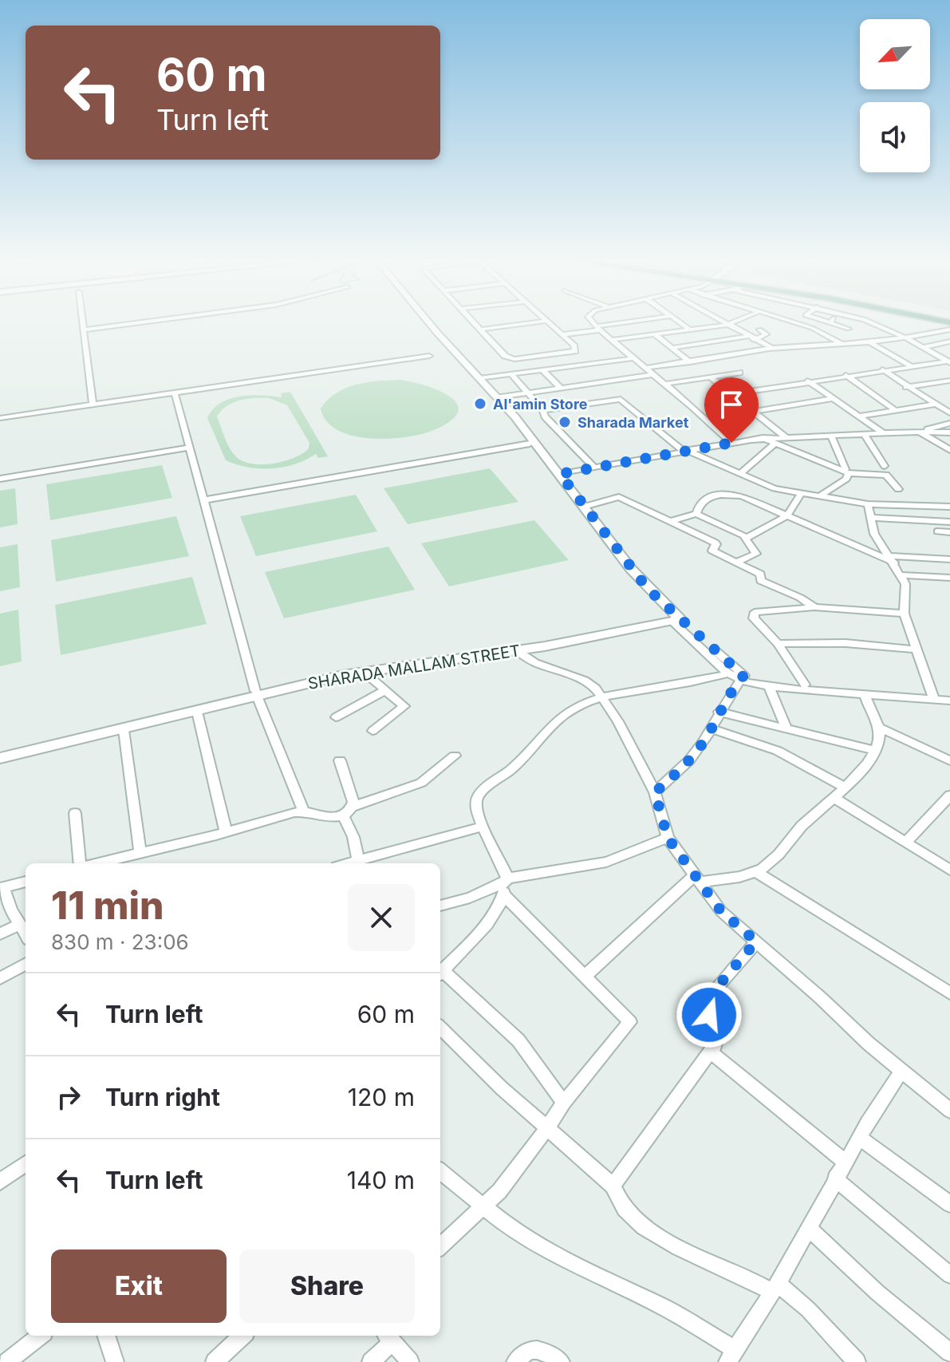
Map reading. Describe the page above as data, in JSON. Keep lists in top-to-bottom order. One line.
{"streets":{"street":["SHARADA MALLAM STREET"]},"places":["Al'amin Store","Sharada Market"],"north":"bottom left","page":{"turn":["60 m","Turn left"],"heading":["11 min","830 m · 23:06"],"list":[{"name":"Turn left","value":"60 m"},{"name":"Turn right","value":"120 m"},{"name":"Turn left","value":"140 m"}],"buttons":["Exit","Share"]}}
